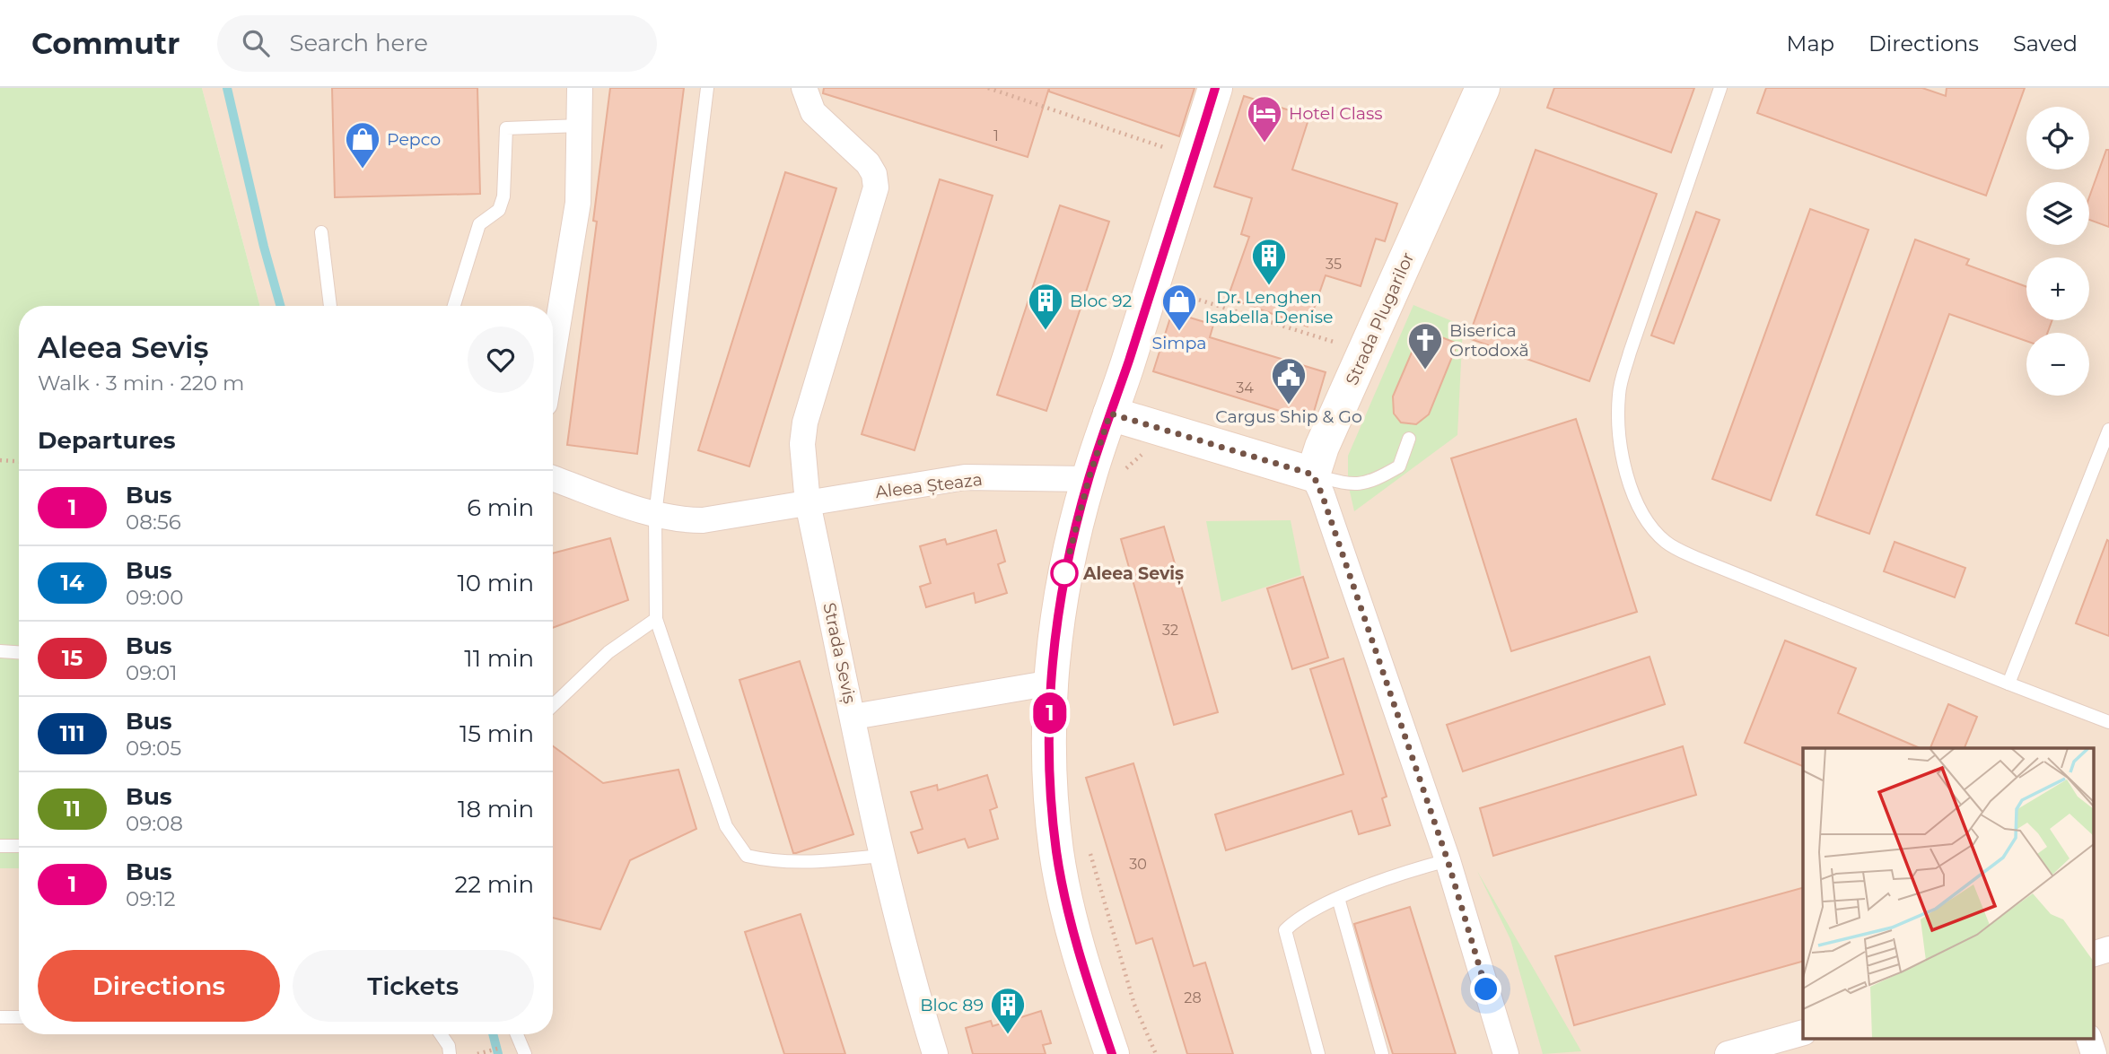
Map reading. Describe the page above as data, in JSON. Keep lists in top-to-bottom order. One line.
{"streets":{"street":["Strada Plugarilor","Aleea Șteaza","Strada Seviș"]},"crossings":[["Aleea Șteaza","Strada Seviș"]],"places":{"hotel":["Hotel Class"],"shop":["Pepco","Simpa"],"building":["Dr. Lenghen Isabella Denise","Bloc 92","Bloc 89"],"church":["Biserica Ortodoxă"],"public building":["Cargus Ship & Go"],"other":["Aleea Seviș"]},"lines":["bus line 1"],"house_numbers":["1","35","34","32","30","28"],"page":{"header":"Commutr","search":"Search here","nav":["Map","Directions","Saved"],"on_map":"1","map_buttons":["+","−"],"heading":[["Aleea Seviș","Walk · 3 min · 220 m"],"Departures"],"list":[{"mark":"1","name":"Bus","note":"08:56","value":"6 min"},{"mark":"14","name":"Bus","note":"09:00","value":"10 min"},{"mark":"15","name":"Bus","note":"09:01","value":"11 min"},{"mark":"111","name":"Bus","note":"09:05","value":"15 min"},{"mark":"11","name":"Bus","note":"09:08","value":"18 min"},{"mark":"1","name":"Bus","note":"09:12","value":"22 min"}],"buttons":["Directions","Tickets"]}}
